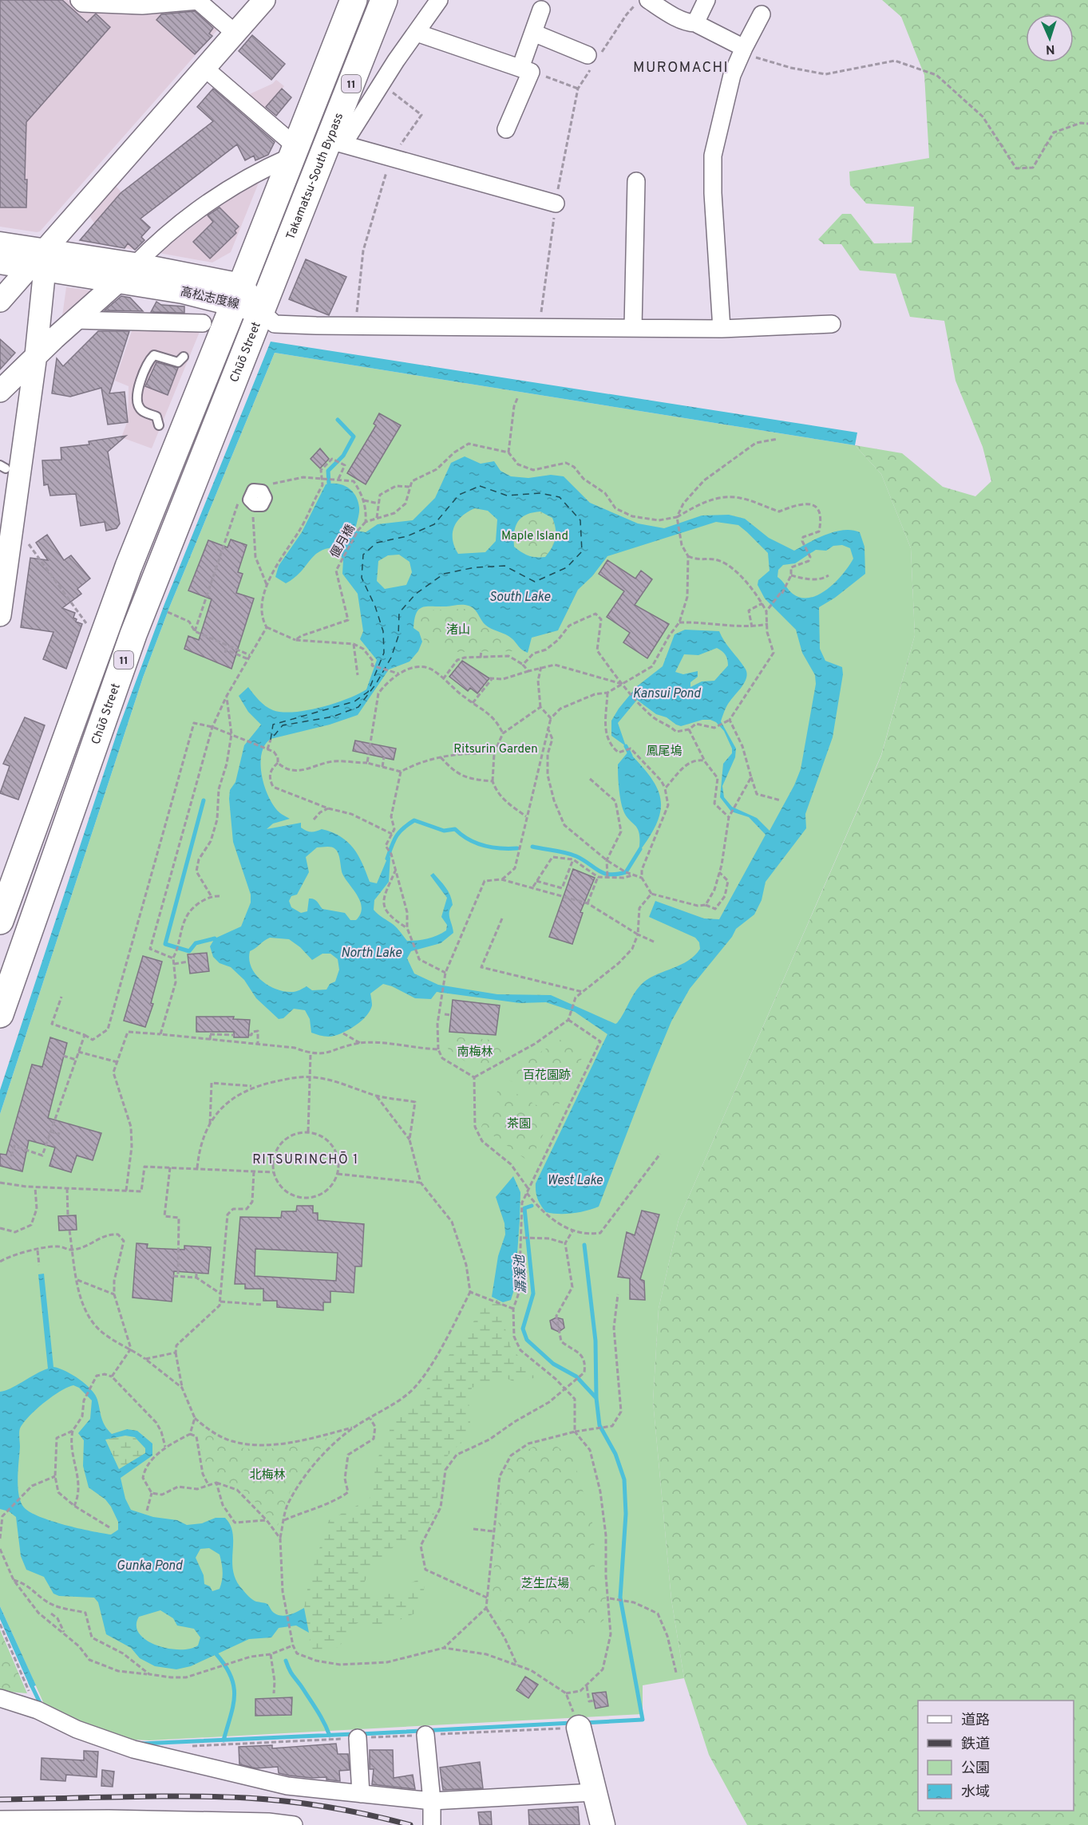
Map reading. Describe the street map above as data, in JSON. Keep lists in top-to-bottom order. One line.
{"streets":{"highway":["11","Takamatsu-South Bypass","Chūō Street"],"main road":["高松志度線"],"path":["偃月橋"]},"crossings":[["11","高松志度線"],["Takamatsu-South Bypass","高松志度線"],["Takamatsu-South Bypass","Chūō Street"],["高松志度線","Chūō Street"]],"districts":["MUROMACHI","RITSURINCHŌ 1"],"water":["South Lake","Kansui Pond","North Lake","West Lake","潺湲池","Gunka Pond"],"parks":["Maple Island","渚山","Ritsurin Garden","鳳尾塢","南梅林","百花園跡","茶園","北梅林","芝生広場"],"legend":["道路","鉄道","公園","水域"],"north":"bottom"}
